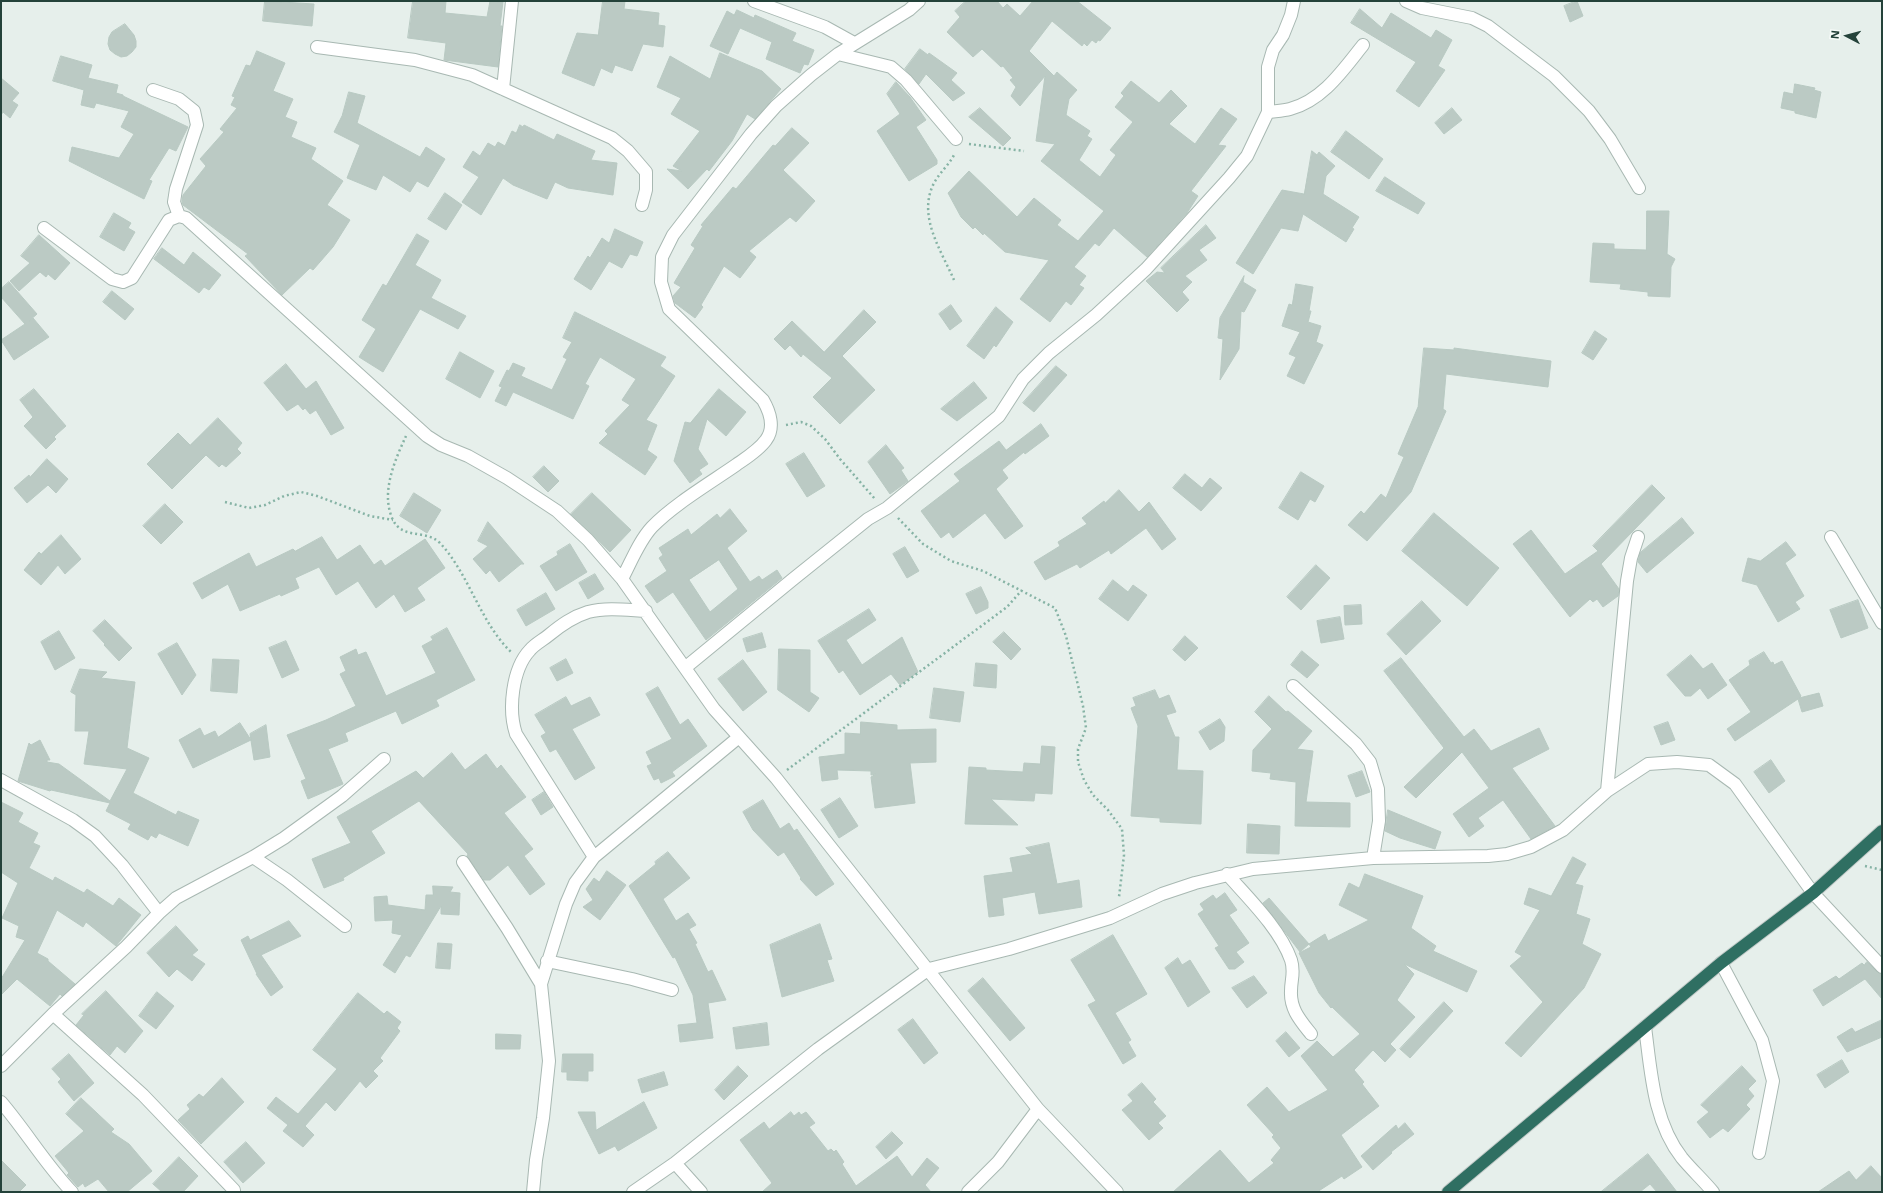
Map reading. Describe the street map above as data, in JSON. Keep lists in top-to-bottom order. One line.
{"north":"left"}
